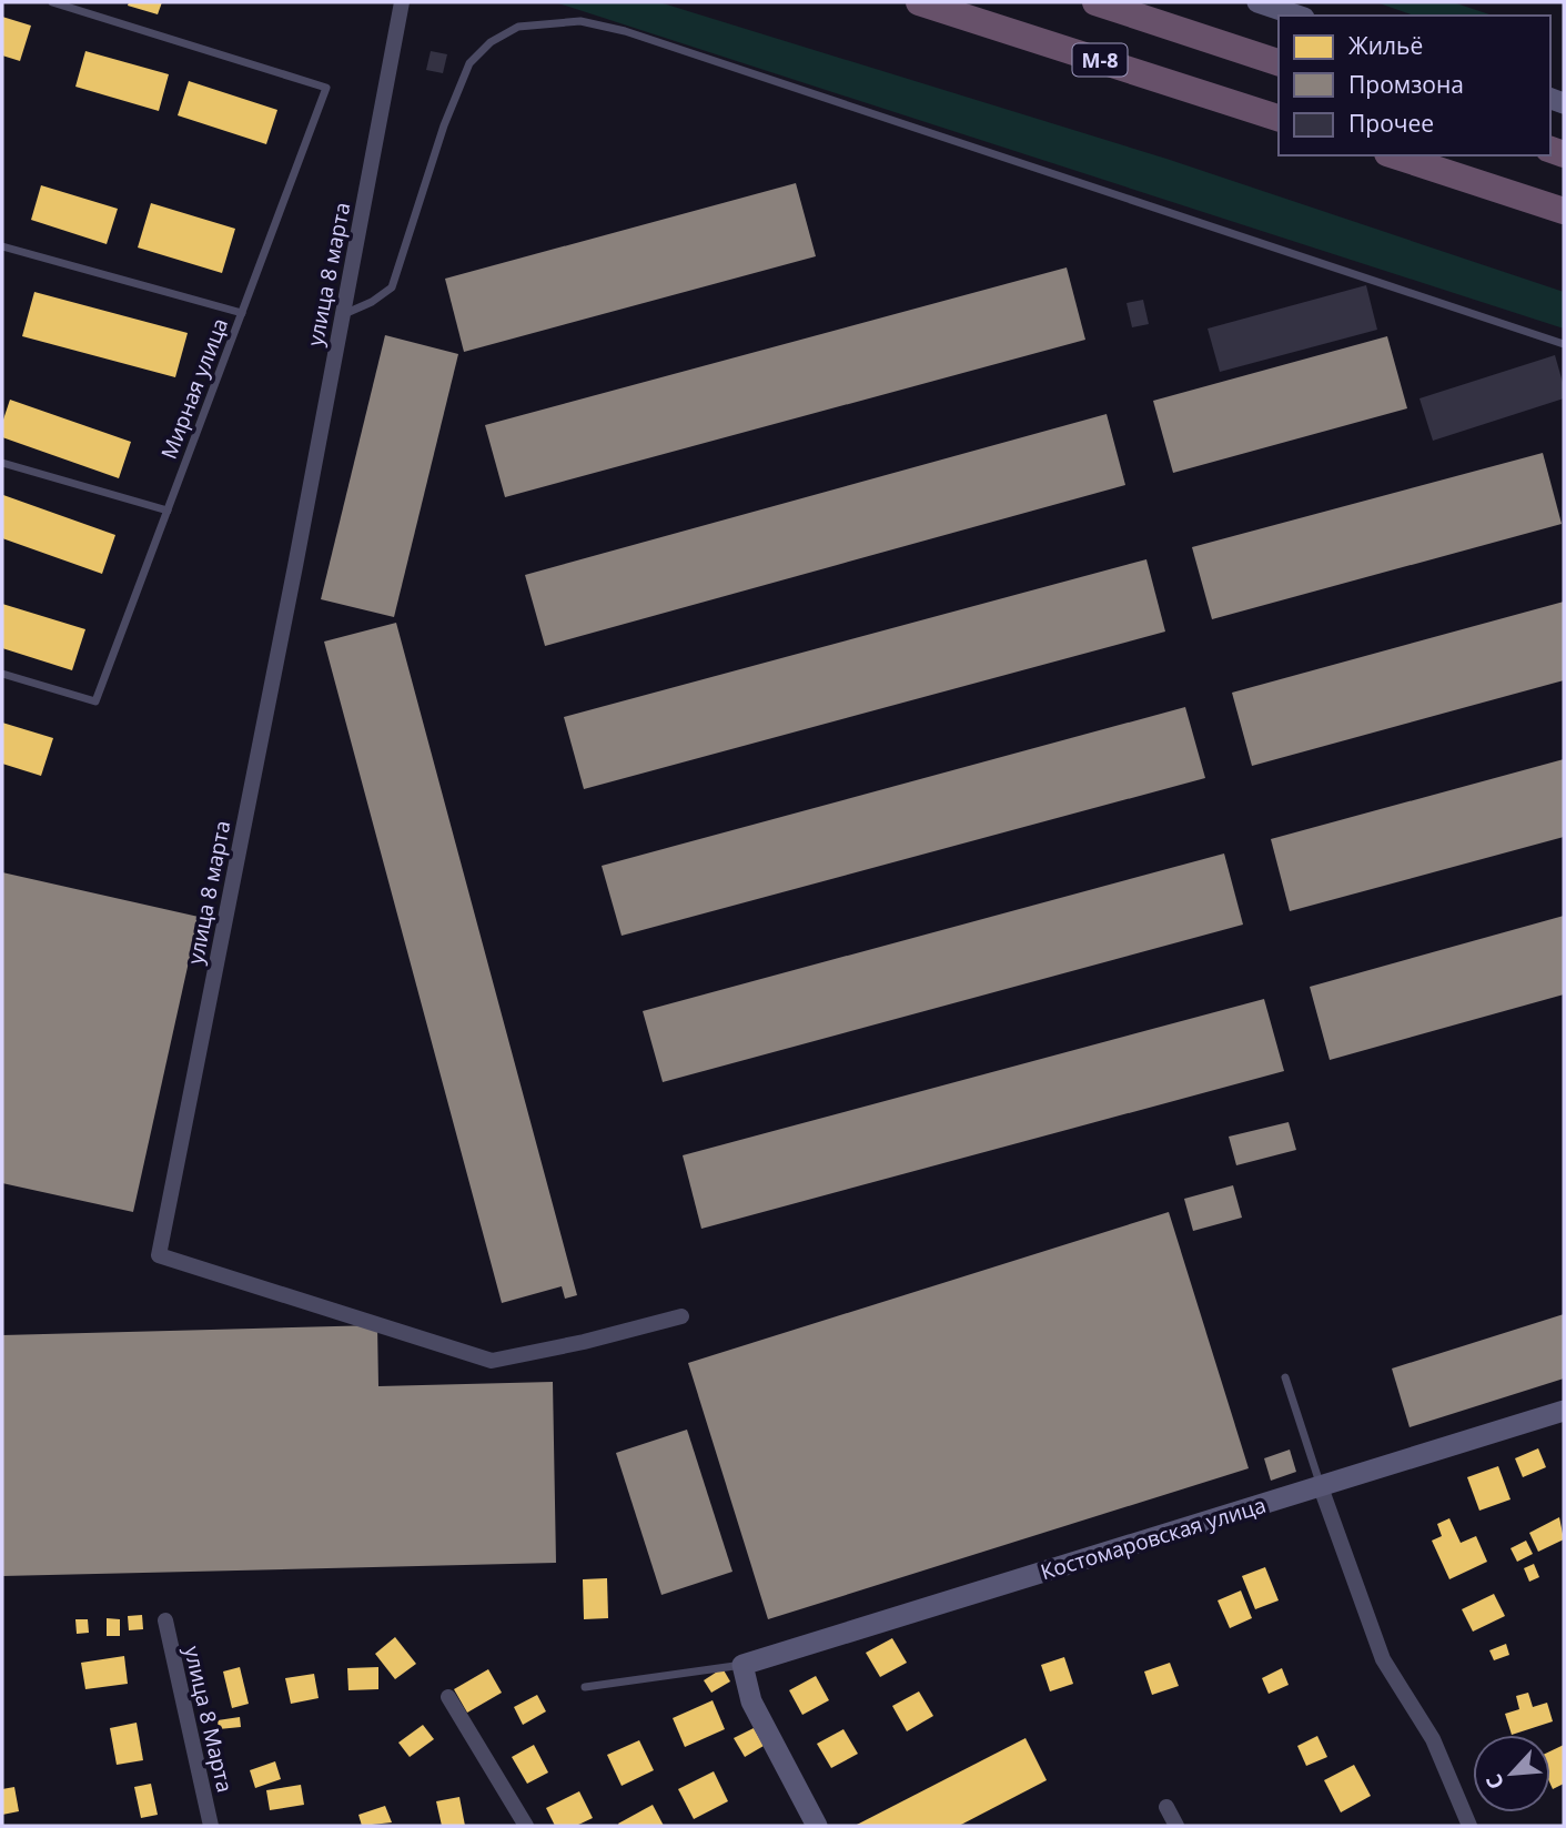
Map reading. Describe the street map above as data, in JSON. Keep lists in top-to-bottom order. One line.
{"streets":{"highway":["М-8"],"street":["улица 8 марта","Костомаровская улица","улица 8 Марта"],"lane":["Мирная улица"]},"legend":["Жильё","Промзона","Прочее"],"north":"bottom left"}
